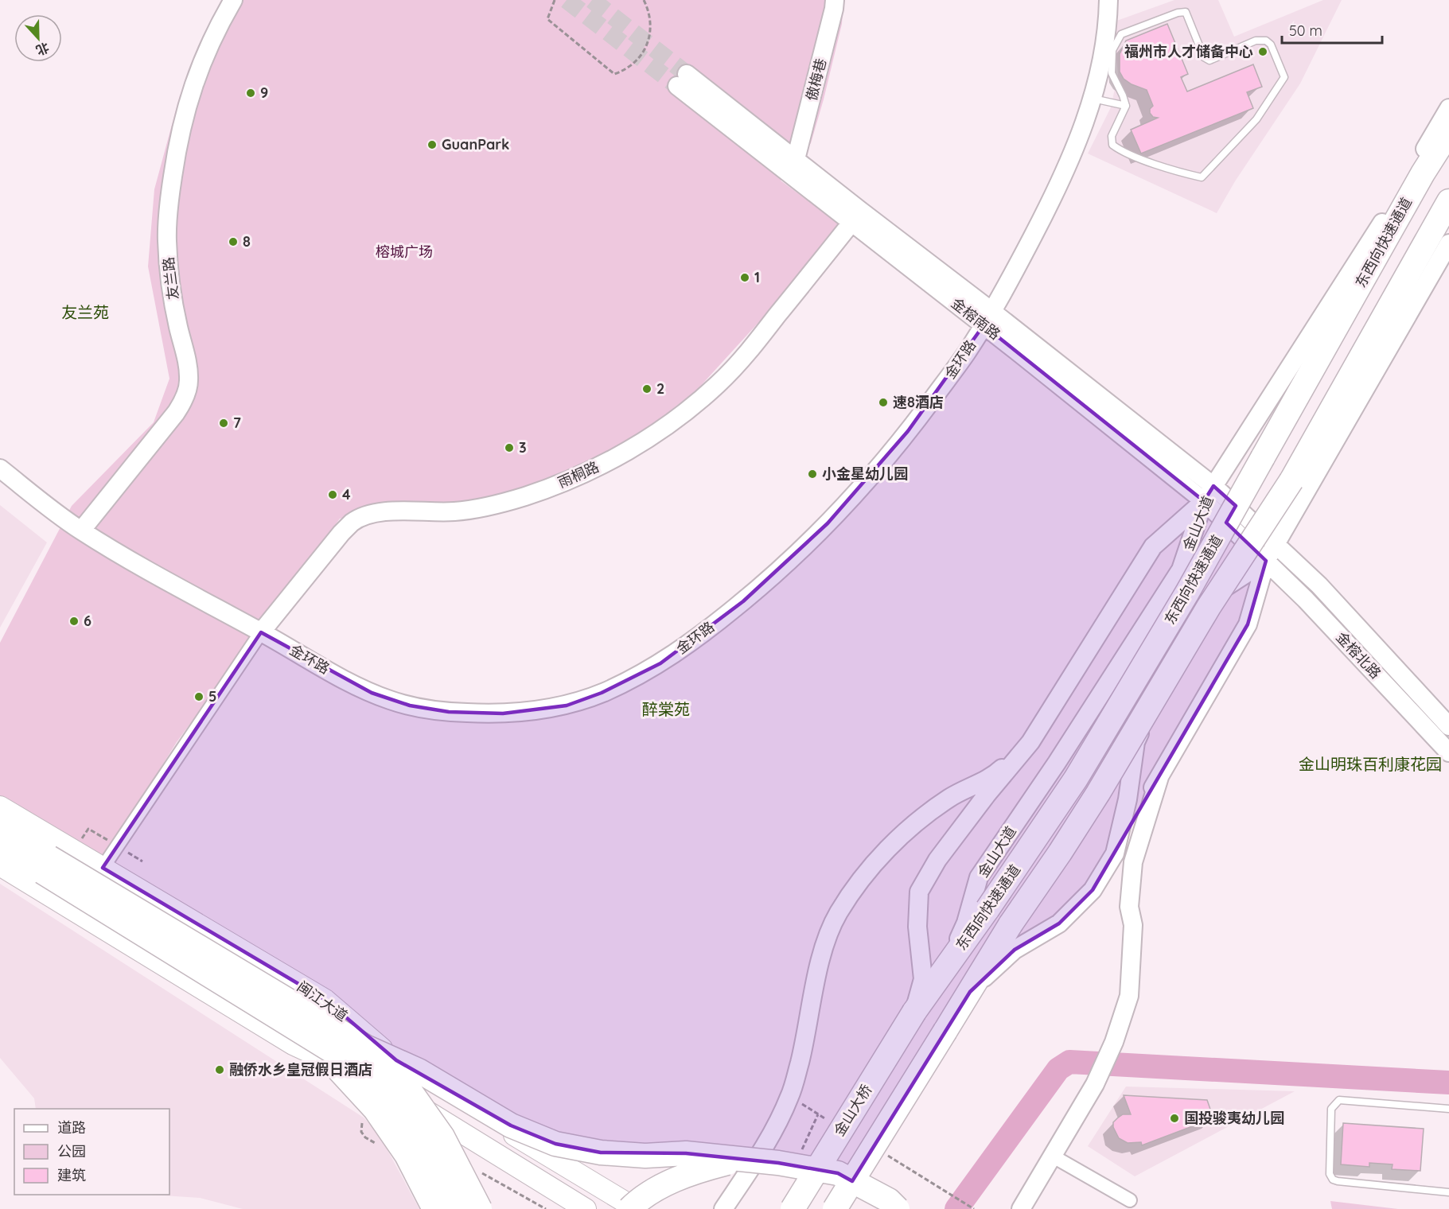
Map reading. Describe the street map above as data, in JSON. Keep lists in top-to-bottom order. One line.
{"streets":{"highway":["东西向快速通道","金山大桥"],"main road":["傲梅巷","友兰路","金榕南路","金环路","雨桐路","金山大道","金榕北路","闽江大道"]},"crossings":[["傲梅巷","金榕南路"],["东西向快速通道","金山大道"],["东西向快速通道","金山大桥"],["友兰路","金环路"],["金榕南路","金环路"],["金榕南路","雨桐路"],["金榕南路","金山大道"],["金榕南路","金榕北路"],["金环路","雨桐路"]],"districts":["友兰苑","醉棠苑","金山明珠百利康花园"],"parks":["榕城广场"],"places":["福州市人才储备中心","9","GuanPark","8","1","2","速8酒店","7","3","小金星幼儿园","4","6","5","融侨水乡皇冠假日酒店","国投骏夷幼儿园"],"legend":["道路","公园","建筑"],"scale_bar":"50 m","north":"bottom"}
